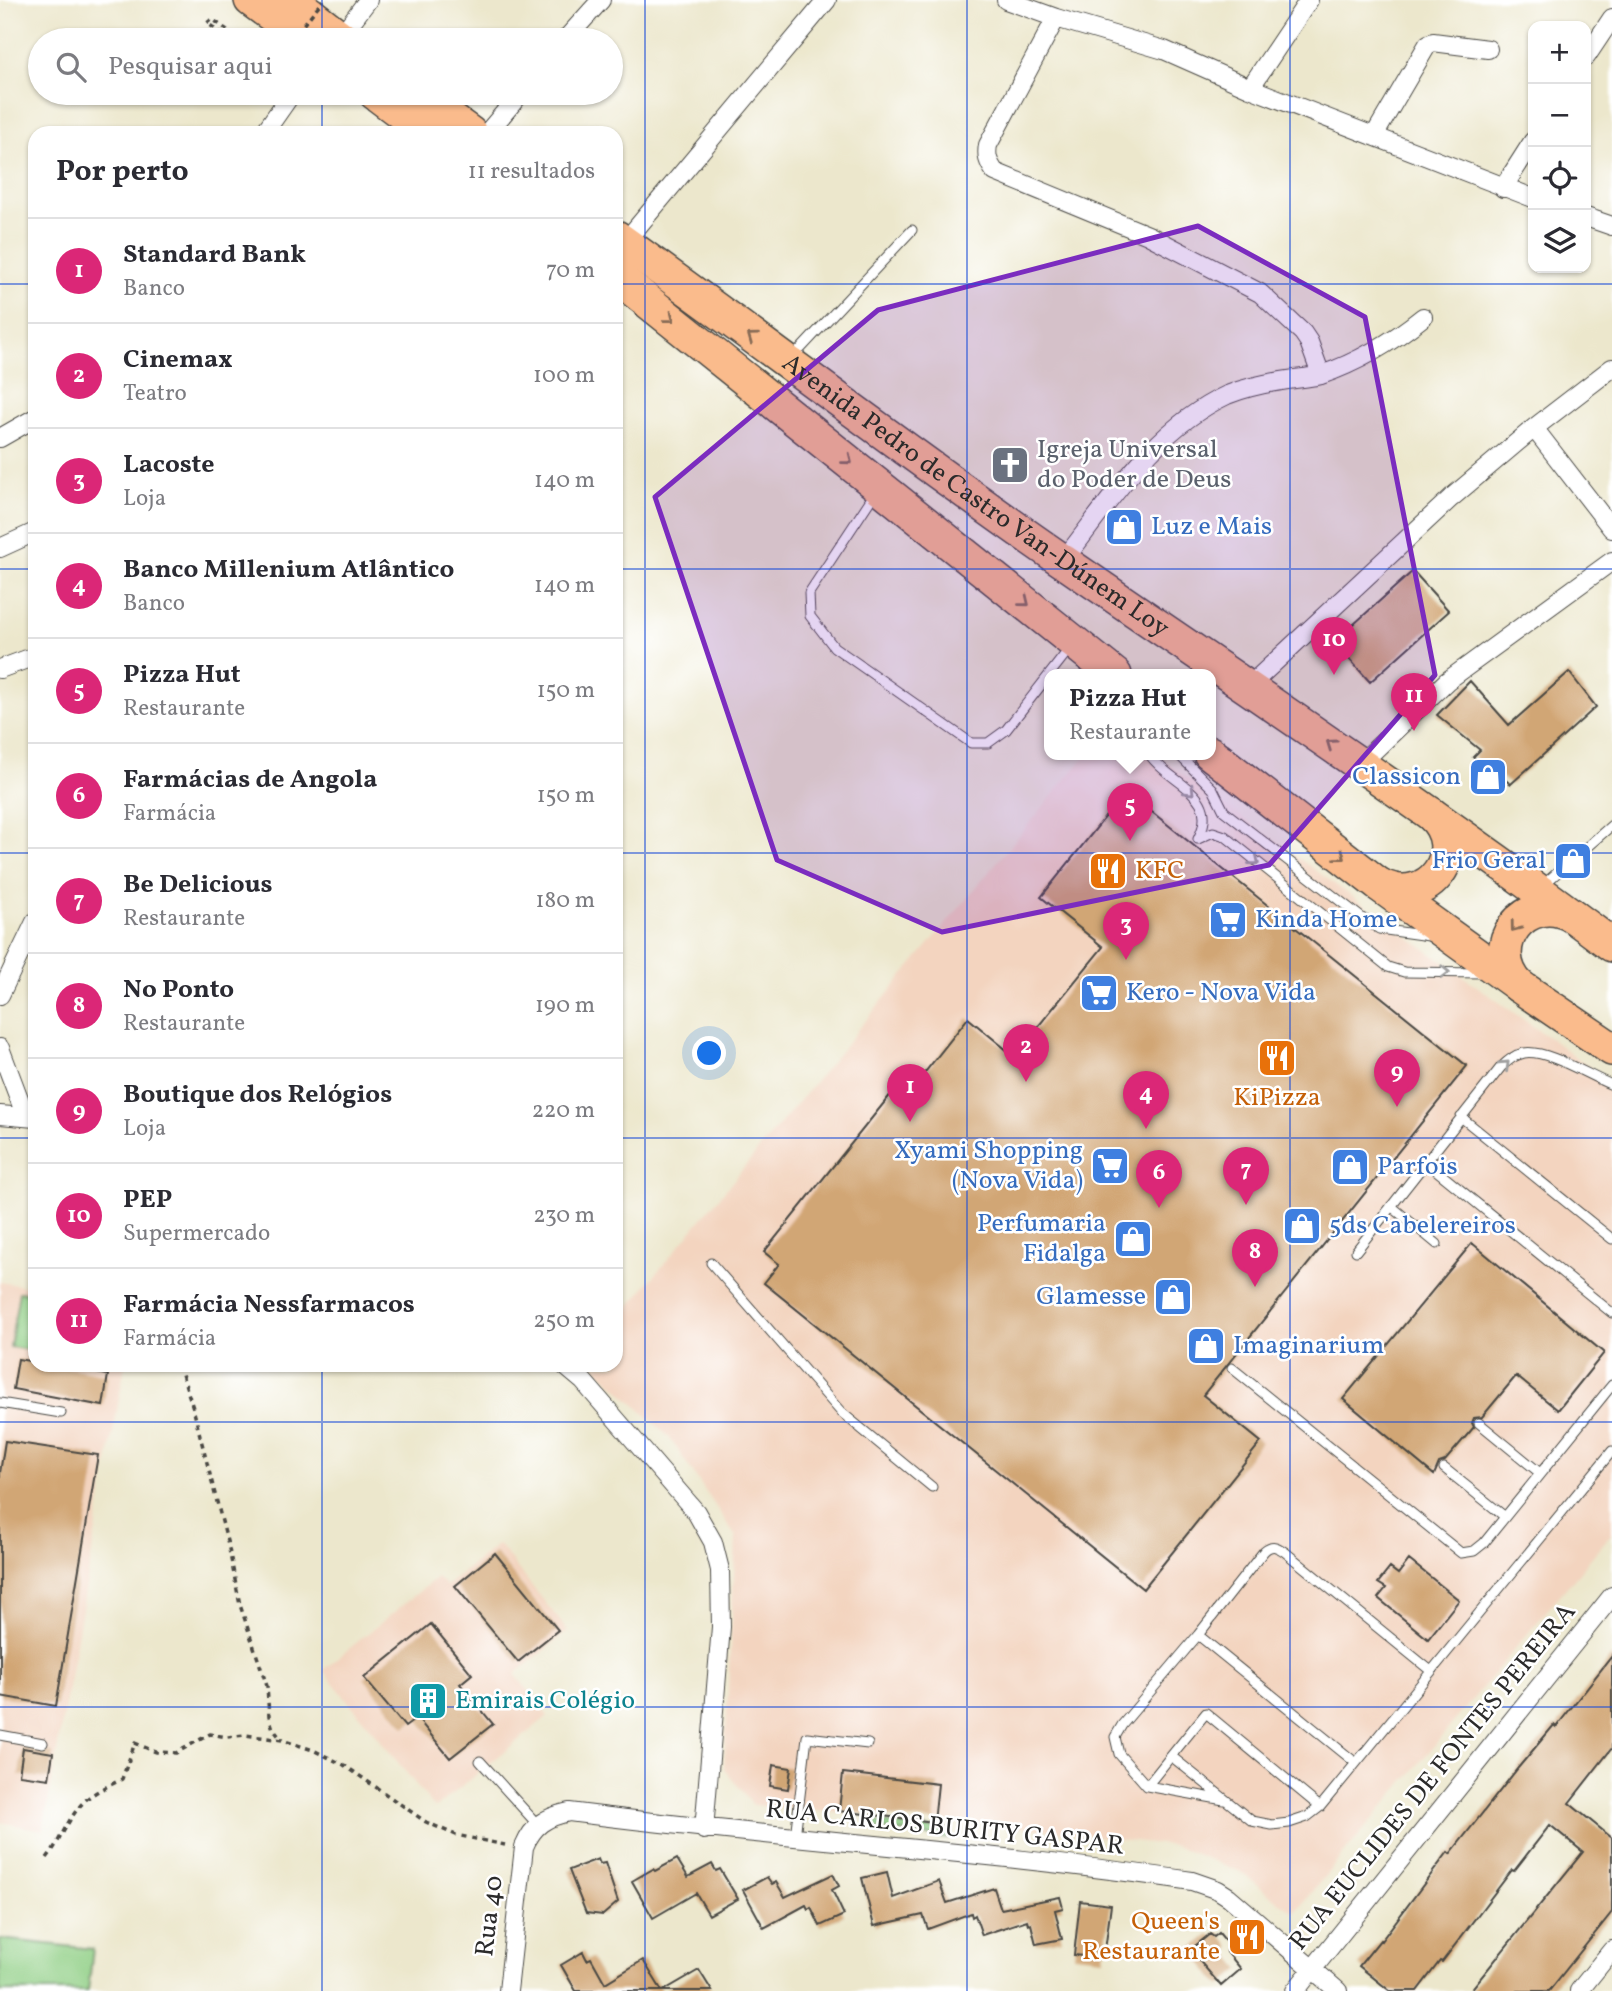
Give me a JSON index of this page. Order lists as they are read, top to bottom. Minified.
{"streets":{"highway":["Avenida Pedro de Castro Van-Dúnem Loy"],"street":["RUA EUCLIDES DE FONTES PEREIRA","RUA CARLOS BURITY GASPAR","Rua 40"]},"crossings":[["RUA EUCLIDES DE FONTES PEREIRA","RUA CARLOS BURITY GASPAR"]],"places":{"church":["Igreja Universal do Poder de Deus"],"shop":["Luz e Mais","Classicon","Frio Geral","Parfois","5ds Cabelereiros","Perfumaria Fidalga","Glamesse","Imaginarium"],"restaurant":["KFC","KiPizza","Queen's Restaurante"],"supermarket":["Kinda Home","Kero - Nova Vida","Xyami Shopping (Nova Vida)"],"building":["Emirais Colégio"]},"page":{"map_buttons":["+","−"],"search":"Pesquisar aqui","heading":["Por perto","11 resultados"],"list":[{"mark":"1","name":"Standard Bank","note":"Banco","value":"70 m"},{"mark":"2","name":"Cinemax","note":"Teatro","value":"100 m"},{"mark":"3","name":"Lacoste","note":"Loja","value":"140 m"},{"mark":"4","name":"Banco Millenium Atlântico","note":"Banco","value":"140 m"},{"mark":"5","name":"Pizza Hut","note":"Restaurante","value":"150 m"},{"mark":"6","name":"Farmácias de Angola","note":"Farmácia","value":"150 m"},{"mark":"7","name":"Be Delicious","note":"Restaurante","value":"180 m"},{"mark":"8","name":"No Ponto","note":"Restaurante","value":"190 m"},{"mark":"9","name":"Boutique dos Relógios","note":"Loja","value":"220 m"},{"mark":"10","name":"PEP","note":"Supermercado","value":"230 m"},{"mark":"11","name":"Farmácia Nessfarmacos","note":"Farmácia","value":"250 m"}],"pins":["10","11","5","3","2","9","1","4","7","6","8"],"popup":["Pizza Hut","Restaurante"]}}
